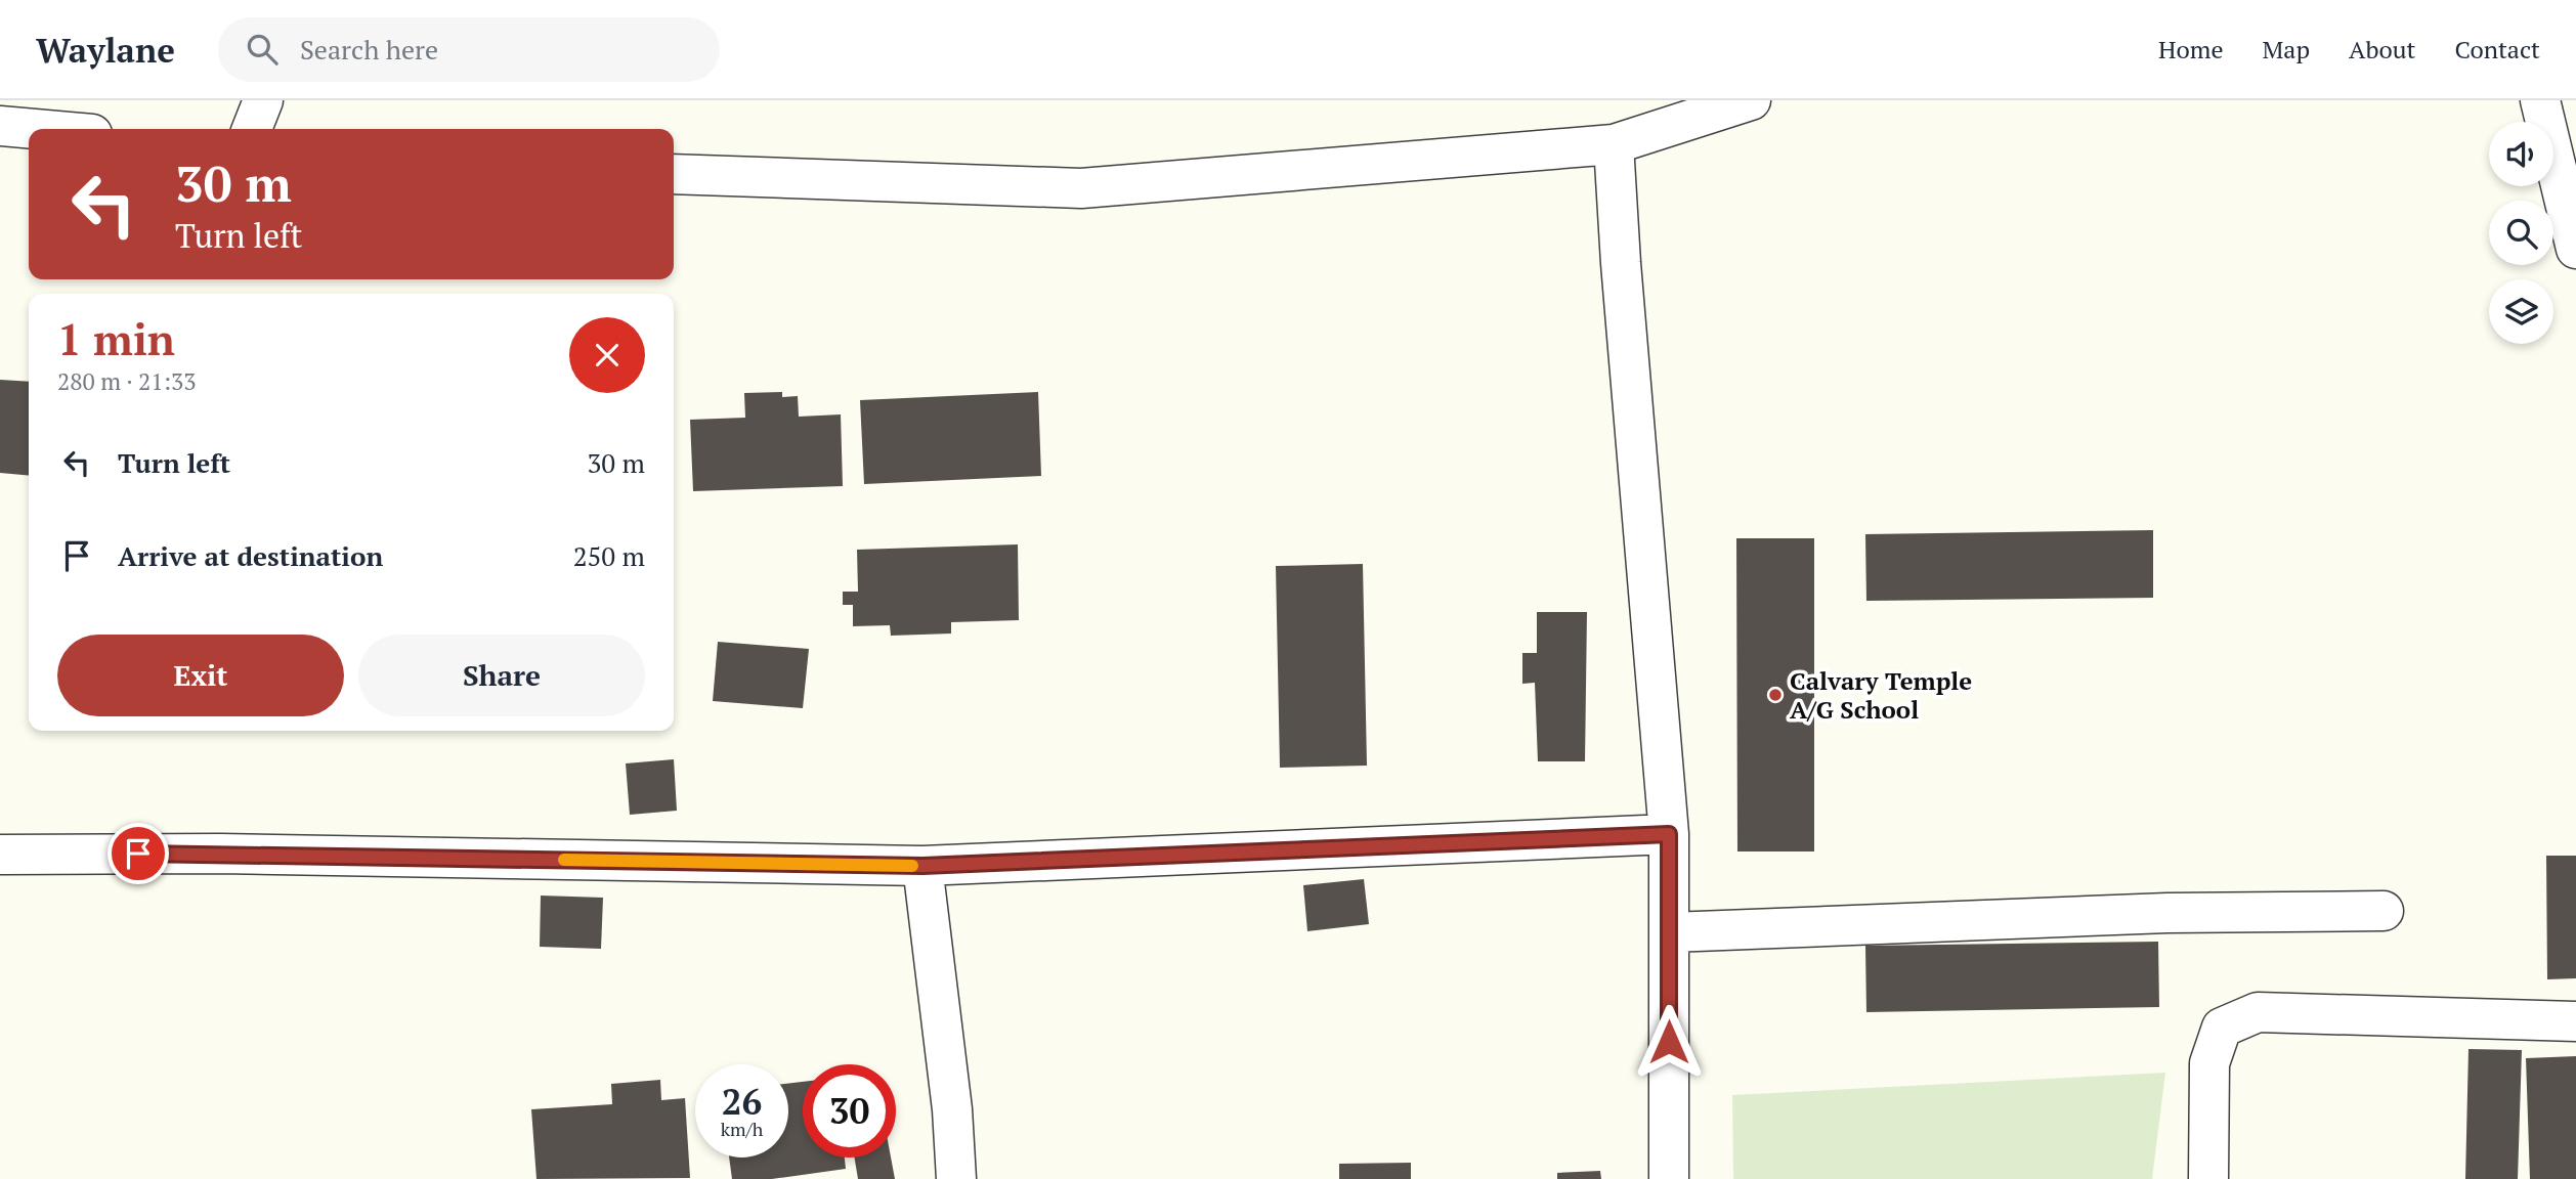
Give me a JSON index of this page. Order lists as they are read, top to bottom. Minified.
{"places":["Calvary Temple A/G School"],"page":{"header":"Waylane","search":"Search here","nav":["Home","Map","About","Contact"],"turn":["30 m","Turn left"],"heading":["1 min","280 m · 21:33"],"list":[{"name":"Turn left","value":"30 m"},{"name":"Arrive at destination","value":"250 m"}],"buttons":["Exit","Share"],"speed":"26 km/h","limit":"30"}}
